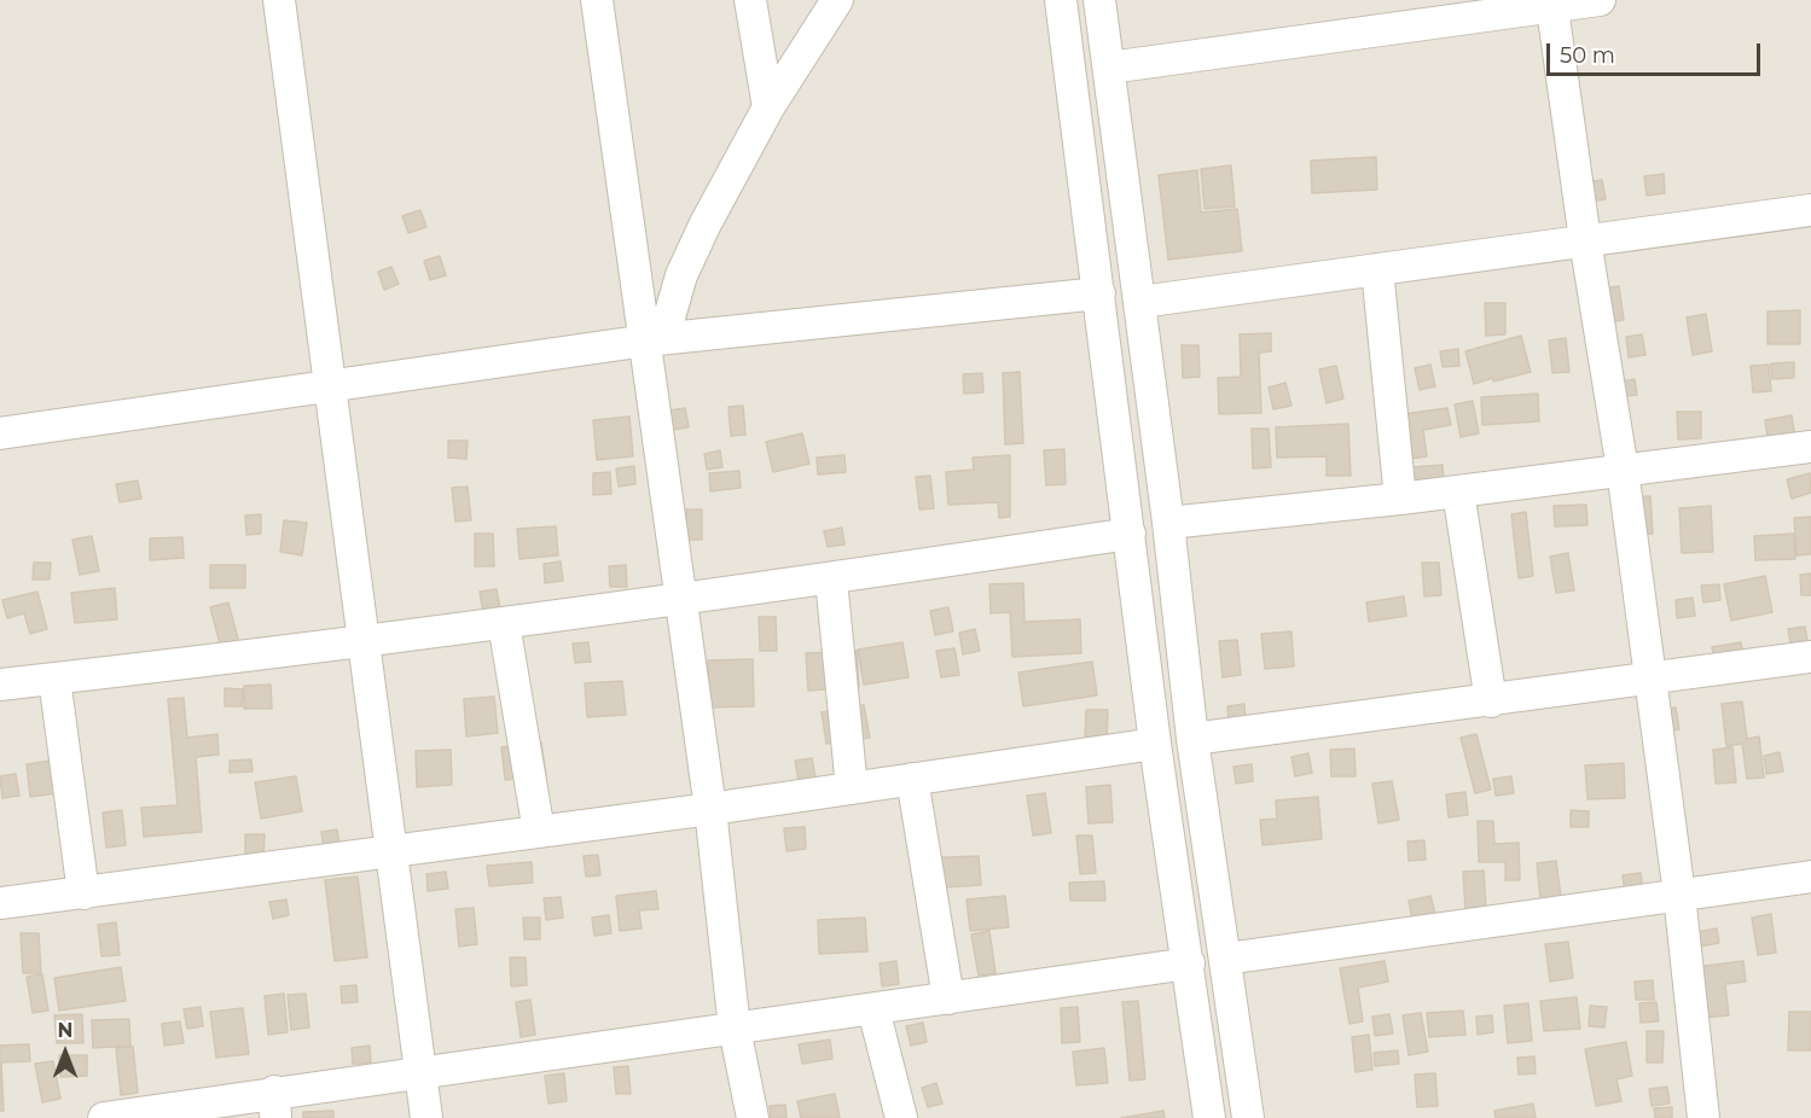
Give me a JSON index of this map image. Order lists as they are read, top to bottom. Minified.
{"scale_bar":"50 m","north":"top"}
